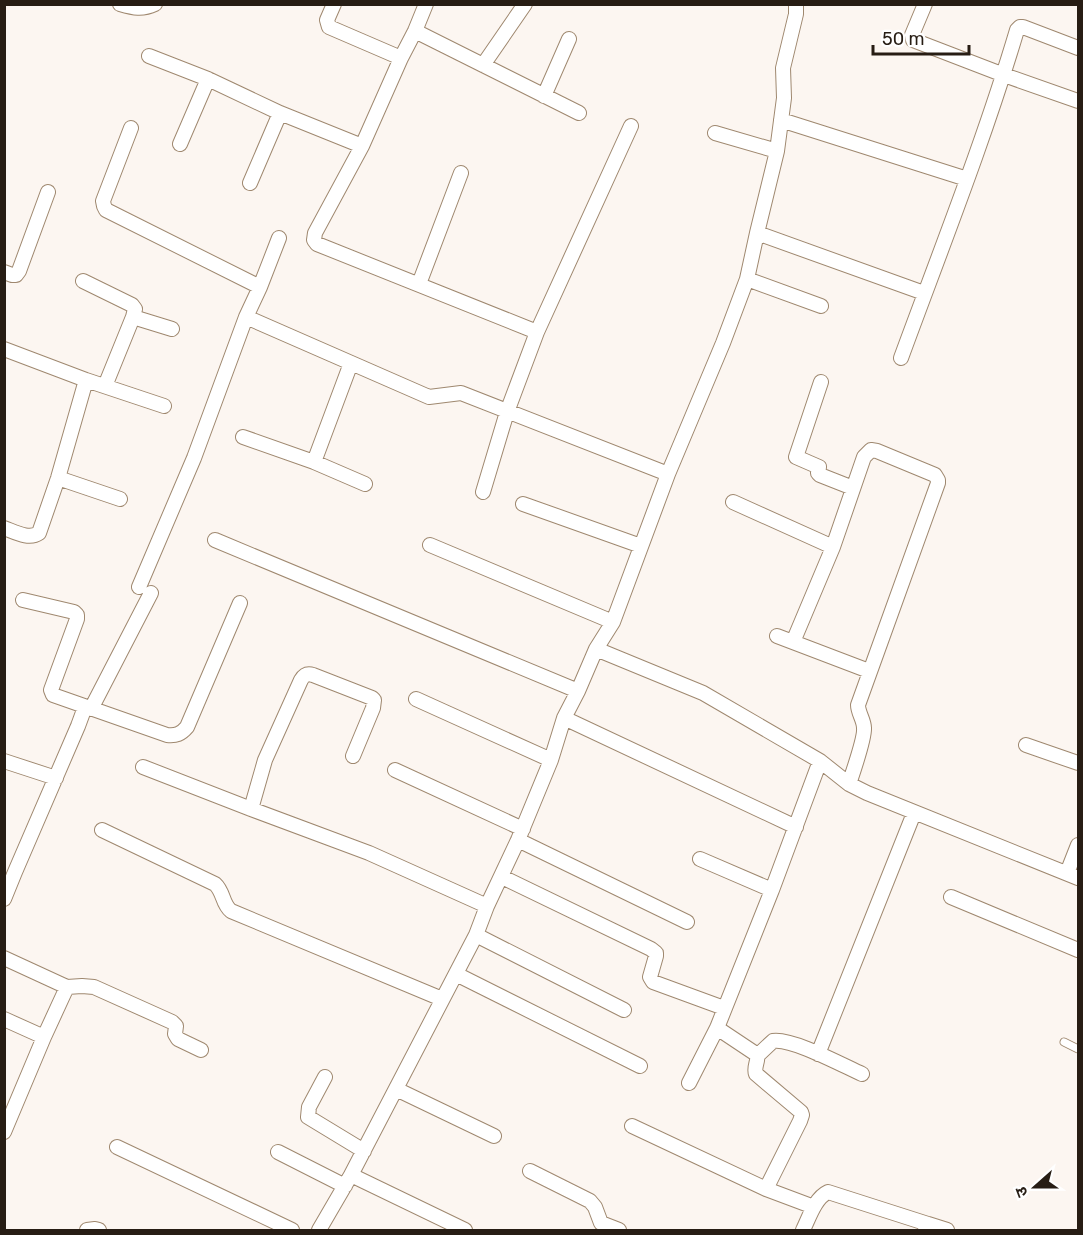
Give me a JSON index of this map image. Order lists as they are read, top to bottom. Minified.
{"scale_bar":"50 m","north":"left"}
